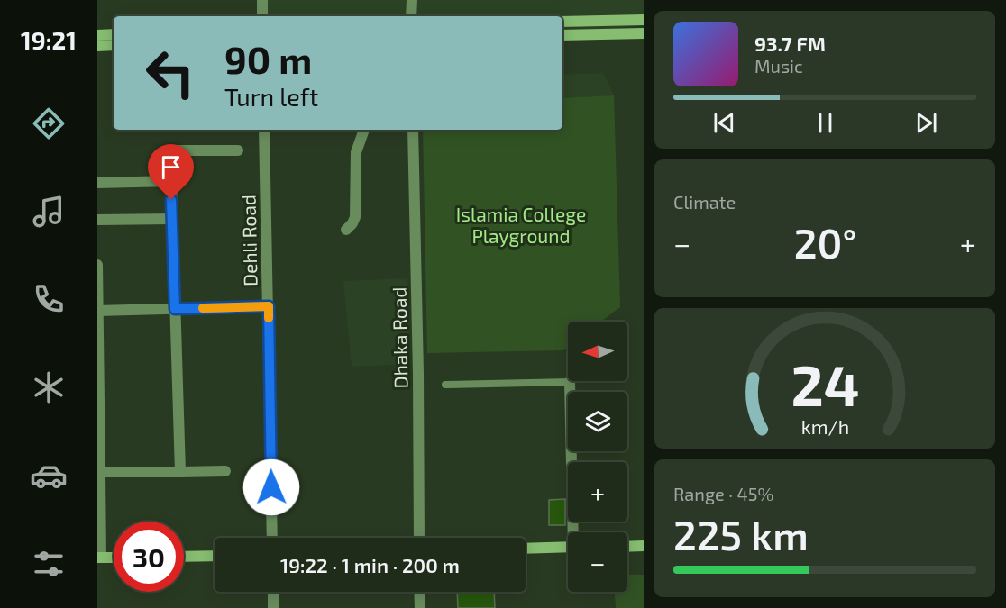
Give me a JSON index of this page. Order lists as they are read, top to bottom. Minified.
{"streets":{"street":["Dehli Road","Dhaka Road"]},"parks":["Islamia College Playground"],"north":"left","page":{"tabs":"19:21","turn":["90 m","Turn left"],"song":["93.7 FM","Music"],"tile":["Climate",["Range · 45%","225 km"]],"heat":["−","20°","+"],"map_buttons":["+","−"],"limit":"30","trip":"19:22 · 1 min · 200 m","gauge":["24","km/h"]}}
